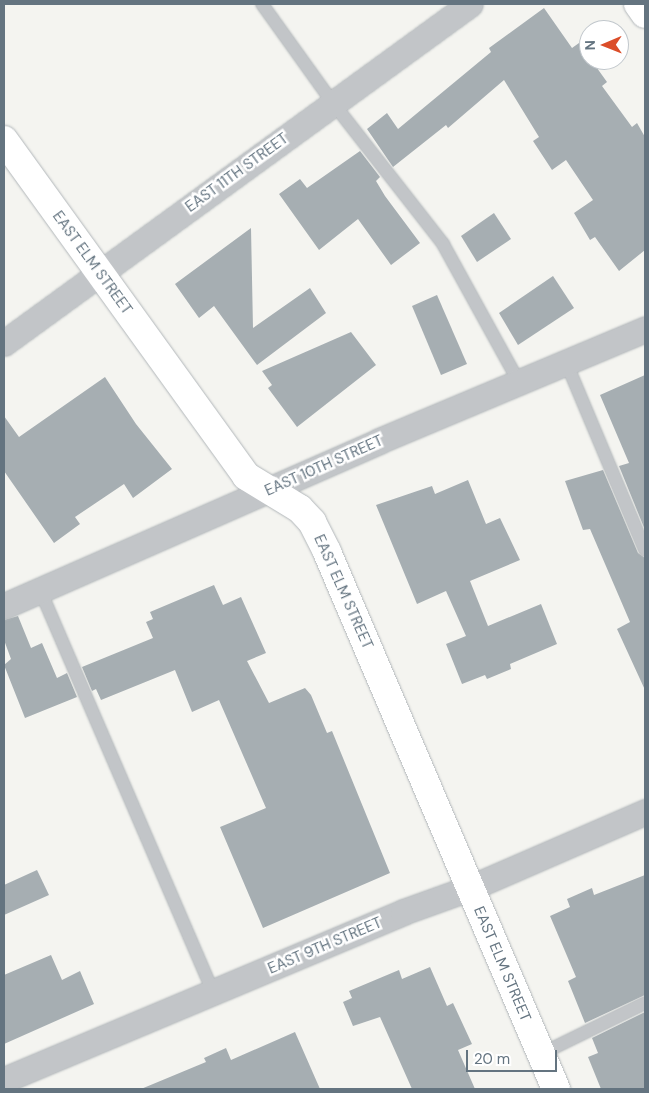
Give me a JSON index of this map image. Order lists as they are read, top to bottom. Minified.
{"streets":{"main road":["EAST ELM STREET"],"street":["EAST 11TH STREET","EAST 10TH STREET","EAST 9TH STREET"]},"crossings":[["EAST 11TH STREET","EAST ELM STREET"],["EAST ELM STREET","EAST 10TH STREET"],["EAST ELM STREET","EAST 9TH STREET"]],"scale_bar":"20 m","north":"left"}
